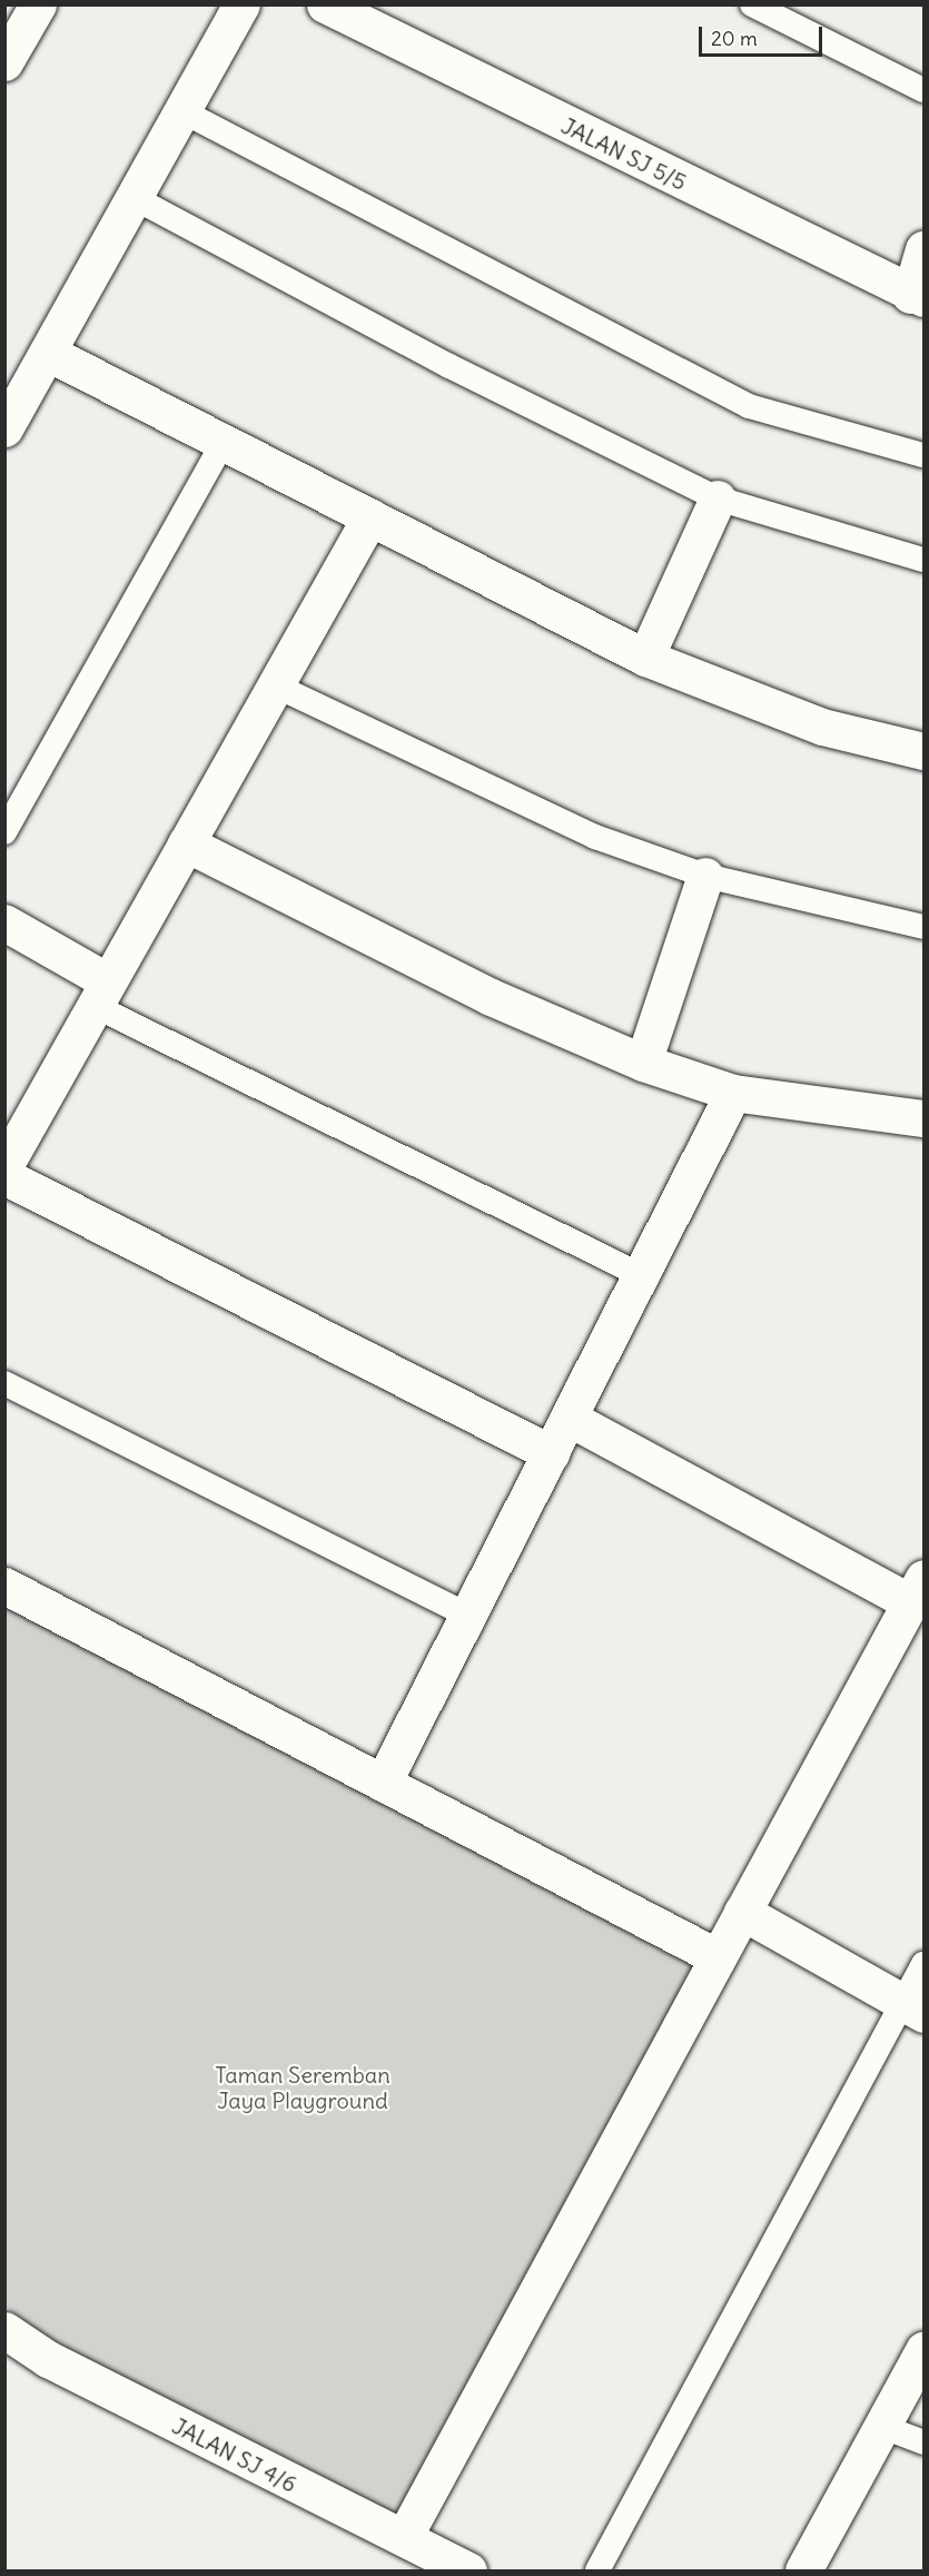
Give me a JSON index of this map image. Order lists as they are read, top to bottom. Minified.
{"streets":{"street":["JALAN SJ 5/5","JALAN SJ 4/6"]},"parks":["Taman Seremban Jaya Playground"],"scale_bar":"20 m"}
